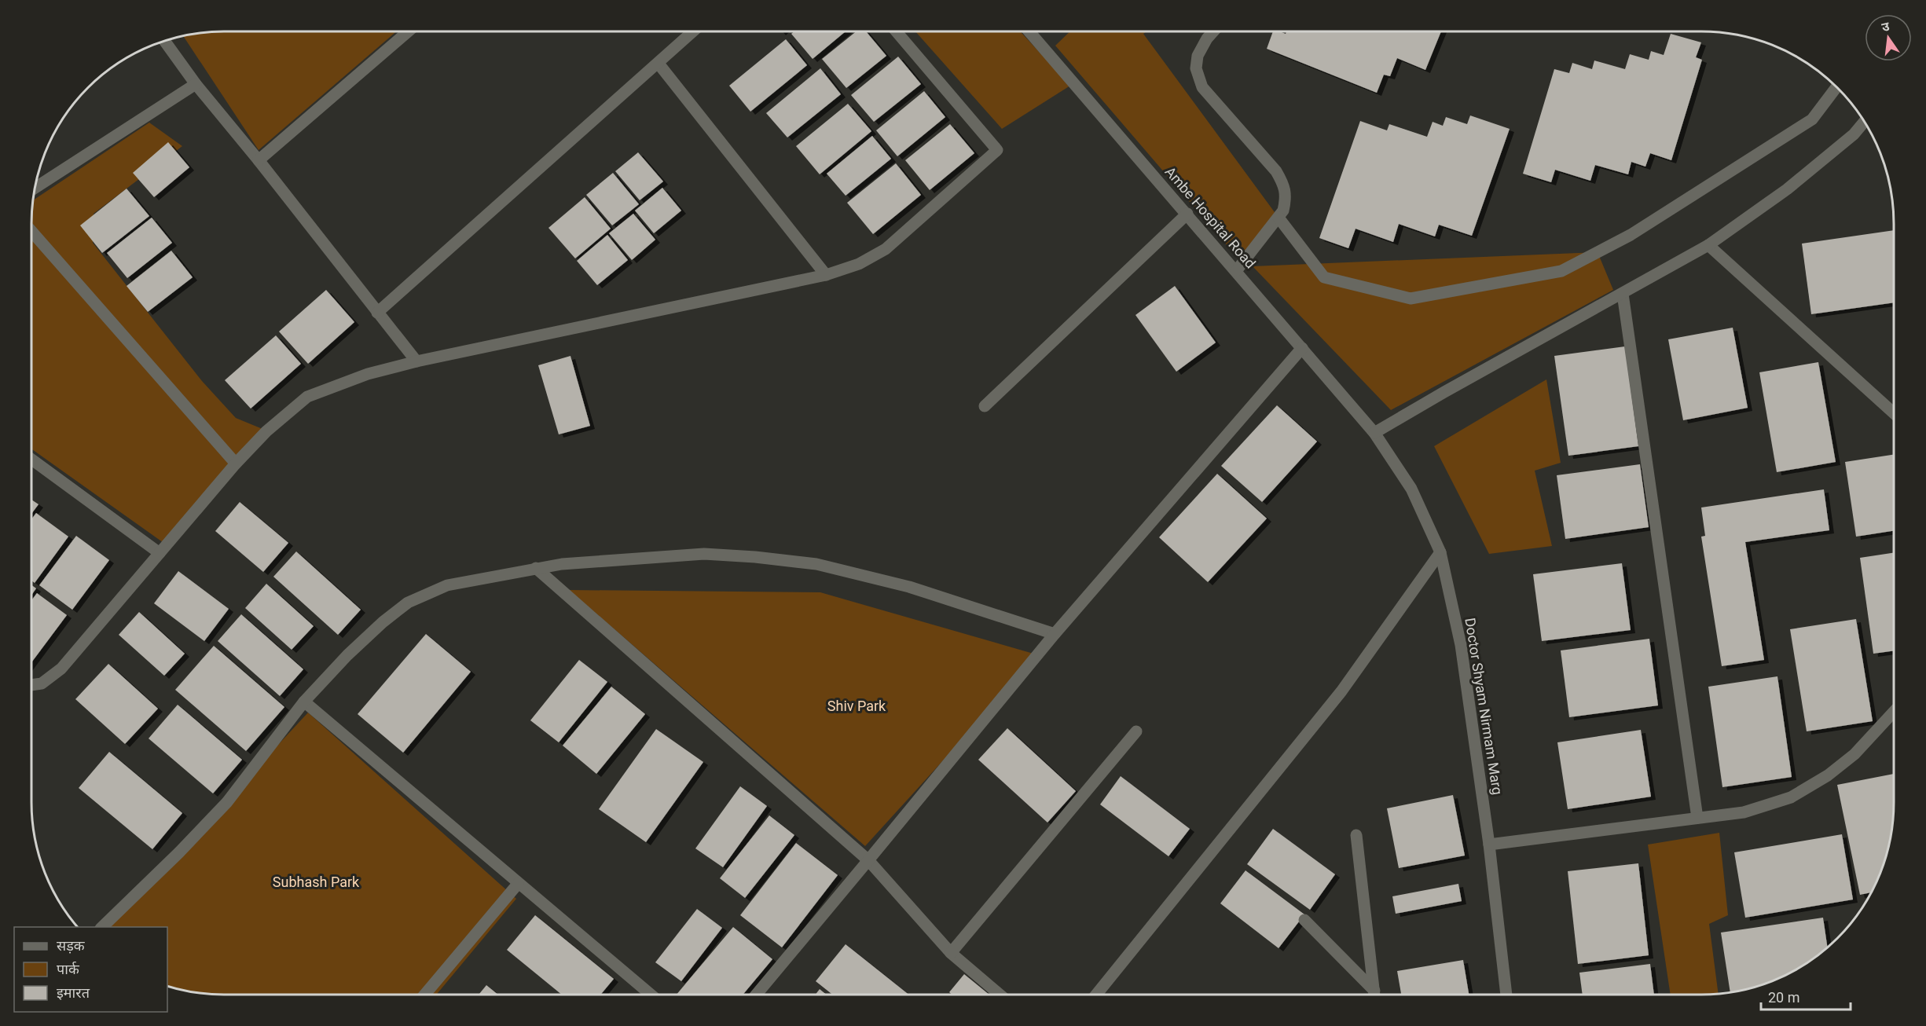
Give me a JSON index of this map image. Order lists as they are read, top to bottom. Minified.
{"streets":{"street":["Ambe Hospital Road","Doctor Shyam Nirmam Marg"]},"crossings":[["Ambe Hospital Road","Doctor Shyam Nirmam Marg"]],"parks":["Shiv Park","Subhash Park"],"legend":["सड़क","पार्क","इमारत"],"scale_bar":"20 m","north":"top"}
